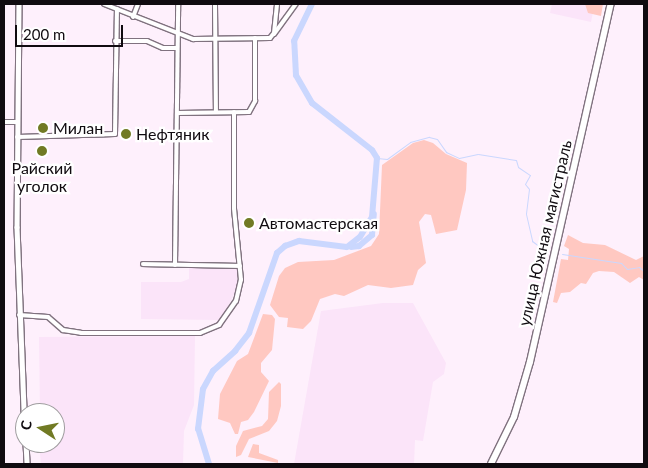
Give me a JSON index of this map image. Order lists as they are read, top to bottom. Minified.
{"streets":{"highway":["улица Южная магистраль"]},"places":["Милан","Нефтяник","Райский уголок","Автомастерская"],"scale_bar":"200 m","north":"left"}
